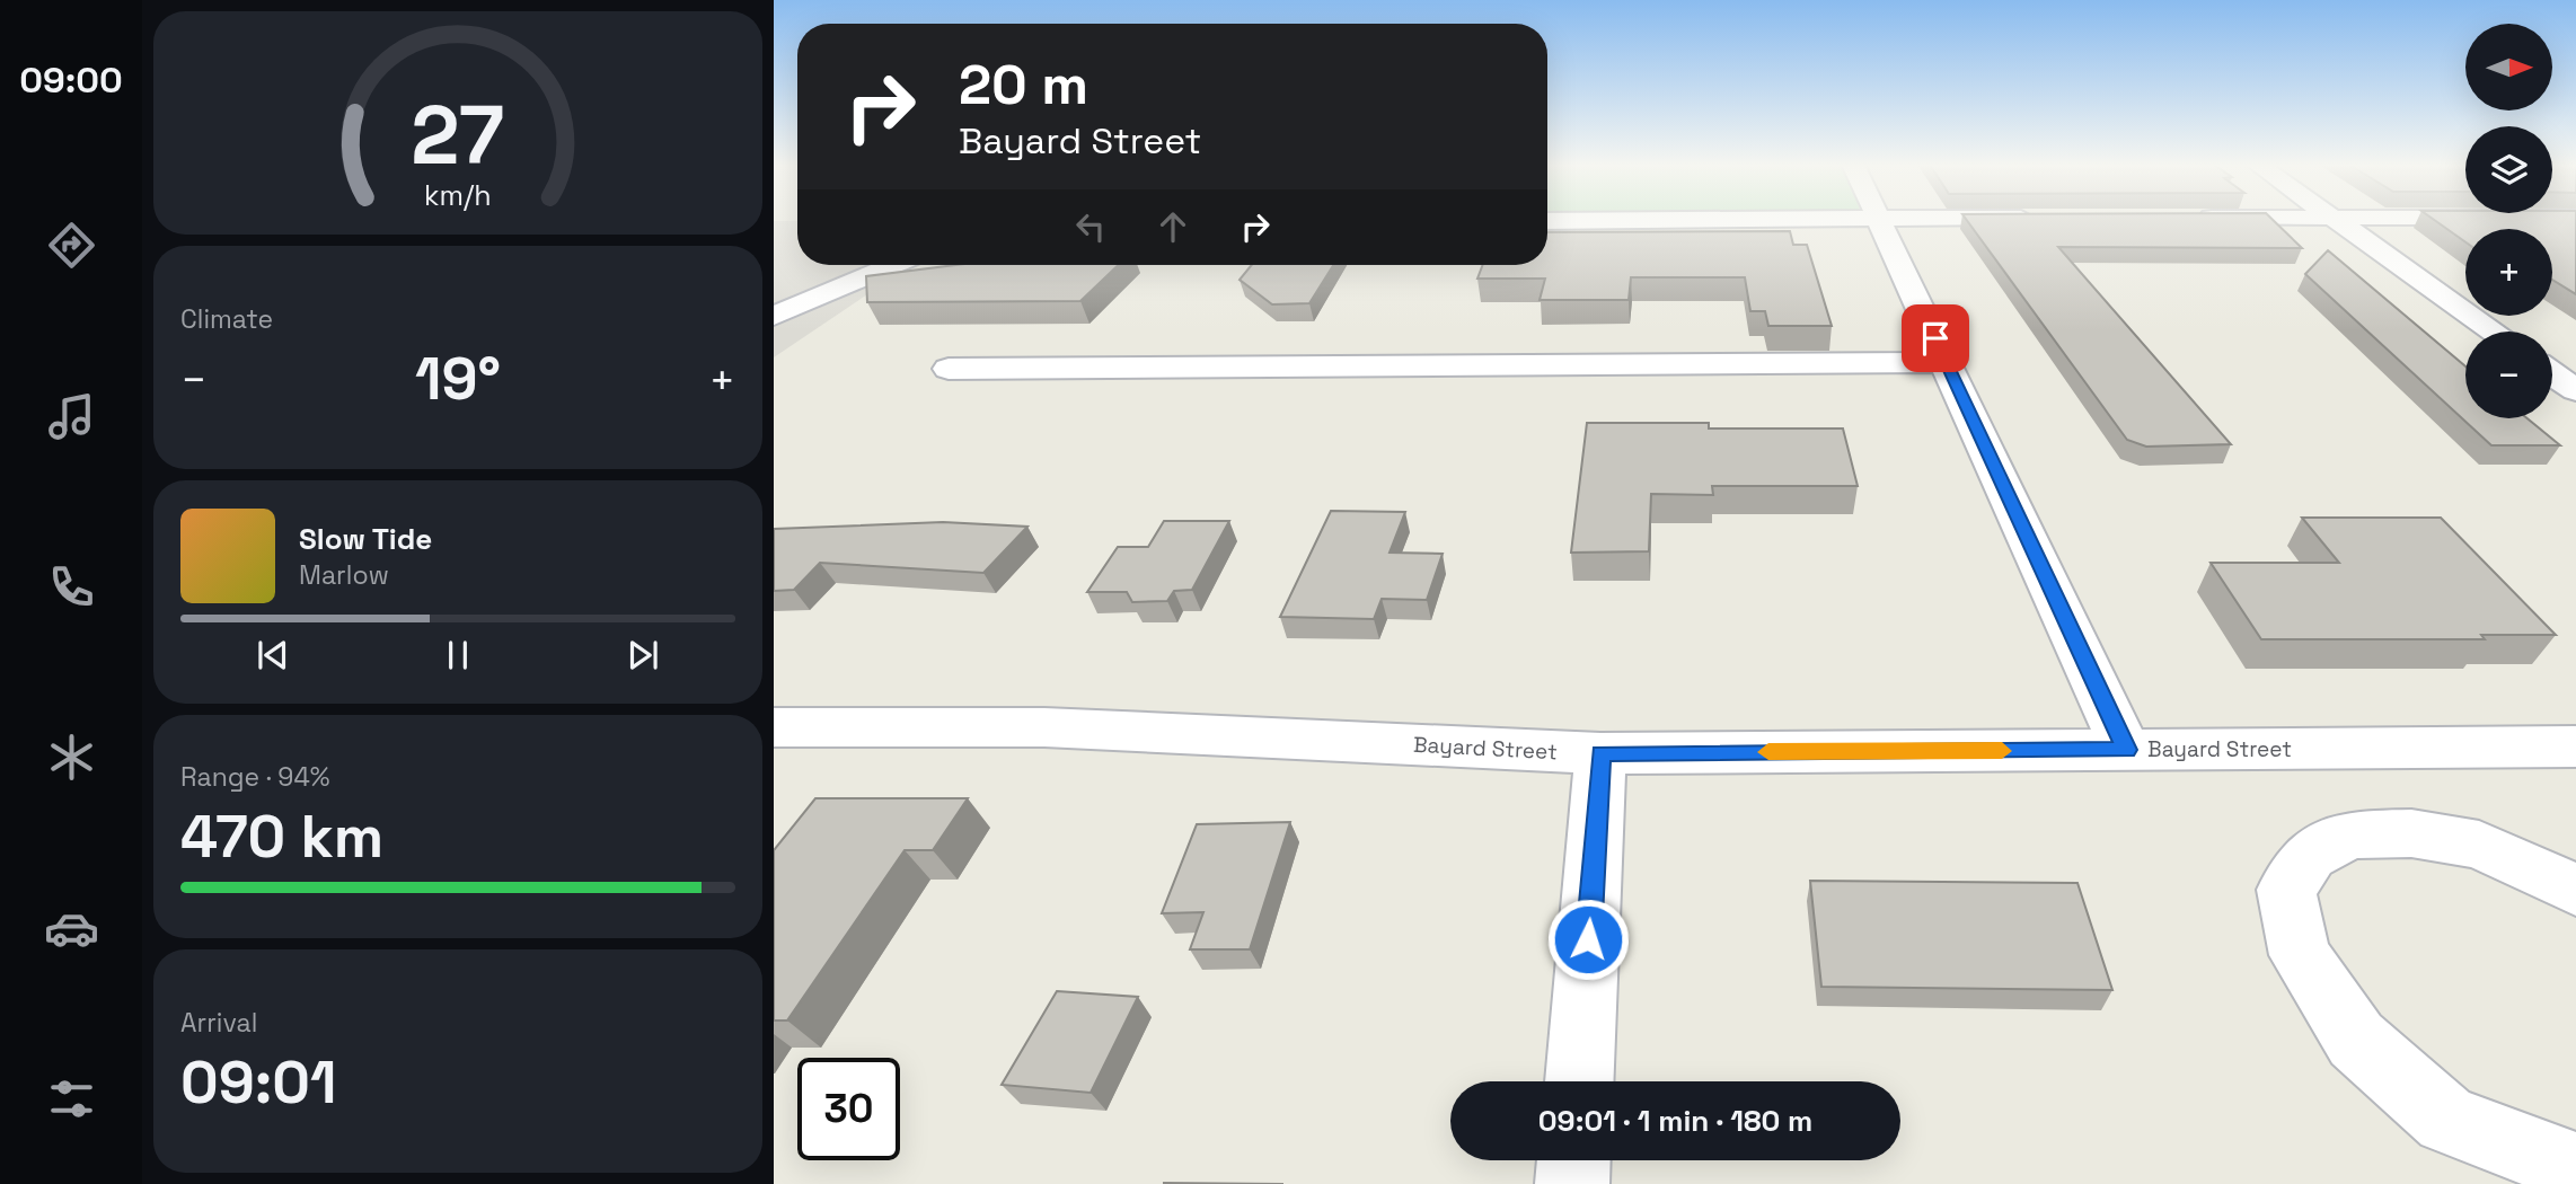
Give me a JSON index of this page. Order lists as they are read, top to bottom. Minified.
{"streets":{"street":["Bayard Street"]},"north":"right","page":{"tabs":"09:00","map_buttons":["+","−"],"turn":["20 m","Bayard Street"],"tile":["Climate",["Range · 94%","470 km"],["Arrival","09:01"]],"heat":["−","19°","+"],"song":["Slow Tide","Marlow"],"limit":"30","trip":"09:01 · 1 min · 180 m","gauge":["27","km/h"]}}
